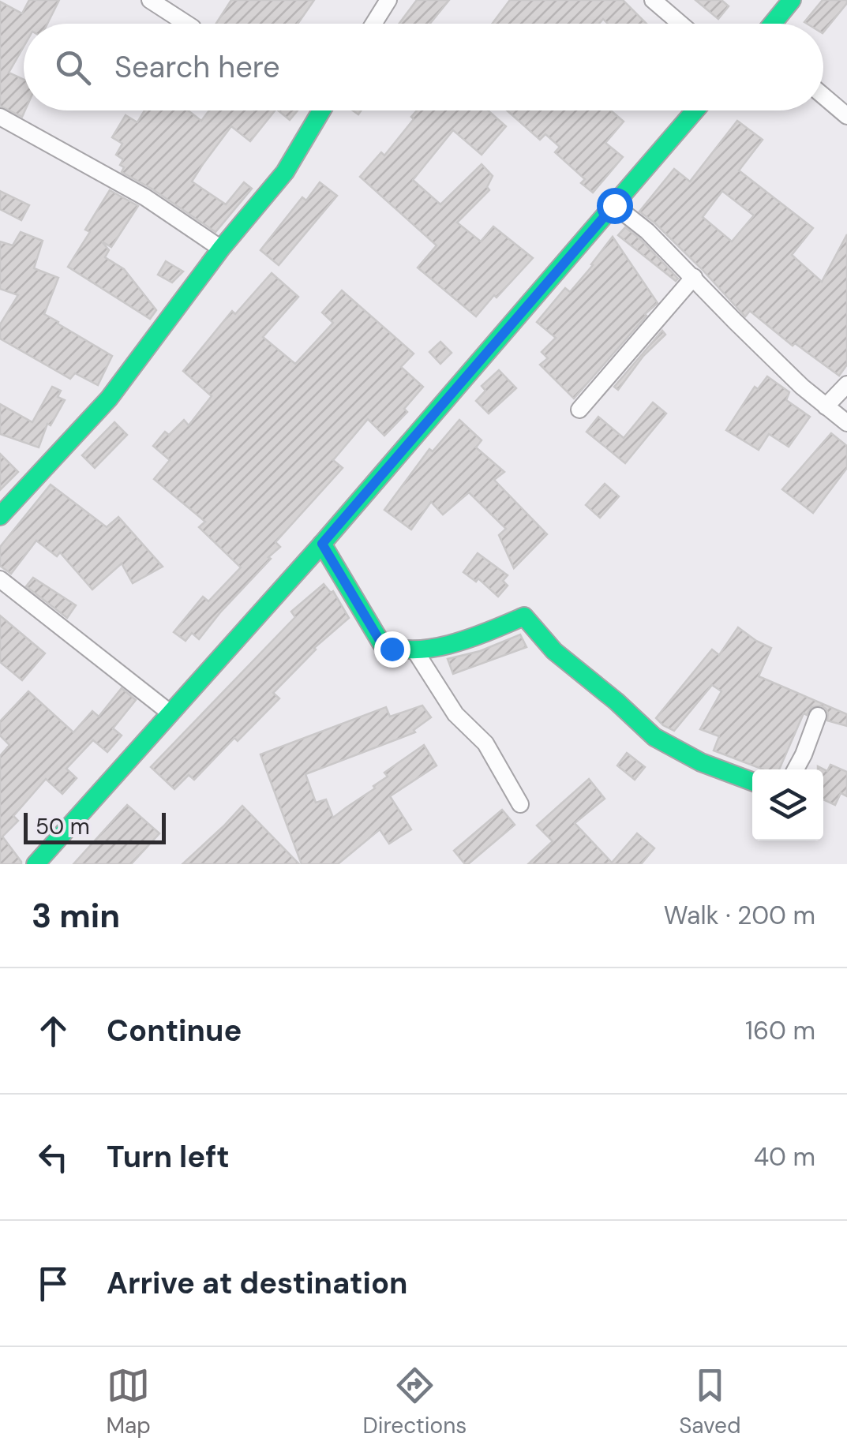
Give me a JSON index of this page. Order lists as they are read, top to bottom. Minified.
{"scale_bar":"50 m","page":{"search":"Search here","scale":"50 m","heading":["3 min","Walk · 200 m"],"list":[["Continue","160 m"],["Turn left","40 m"],"Arrive at destination"],"nav":["Map","Directions","Saved"]}}
